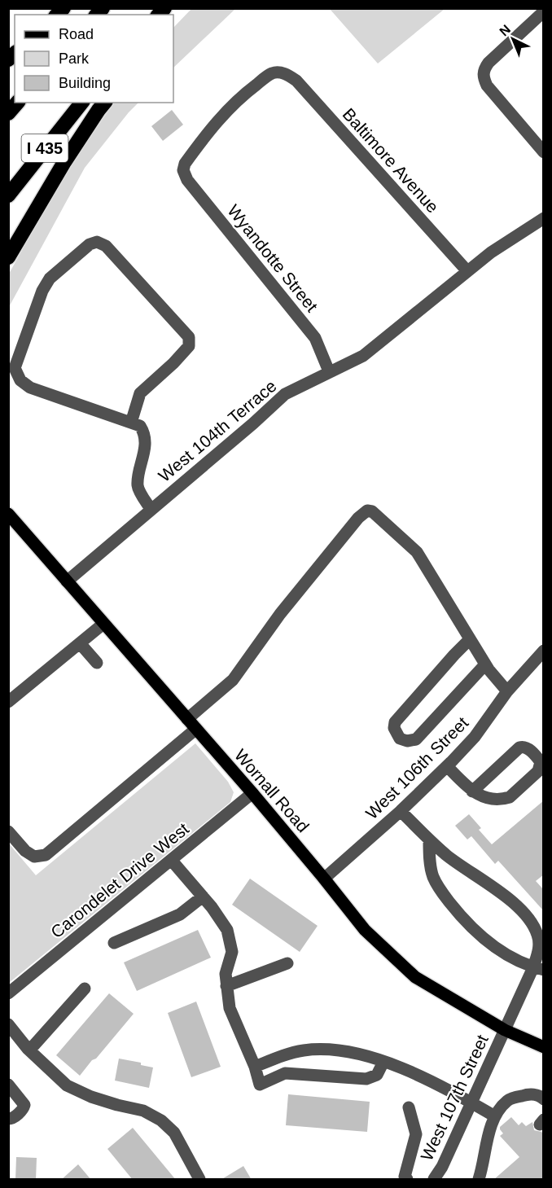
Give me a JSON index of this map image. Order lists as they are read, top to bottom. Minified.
{"streets":{"highway":["I 435"],"main road":["Wornall Road"],"street":["Baltimore Avenue","Wyandotte Street","West 104th Terrace","West 106th Street","Carondelet Drive West","West 107th Street"]},"crossings":[["Baltimore Avenue","Wyandotte Street"],["Baltimore Avenue","West 104th Terrace"],["Wyandotte Street","West 104th Terrace"],["West 104th Terrace","Wornall Road"],["West 106th Street","Wornall Road"],["West 106th Street","West 107th Street"],["Wornall Road","Carondelet Drive West"],["Wornall Road","West 107th Street"]],"legend":["Road","Park","Building"],"north":"top left"}
